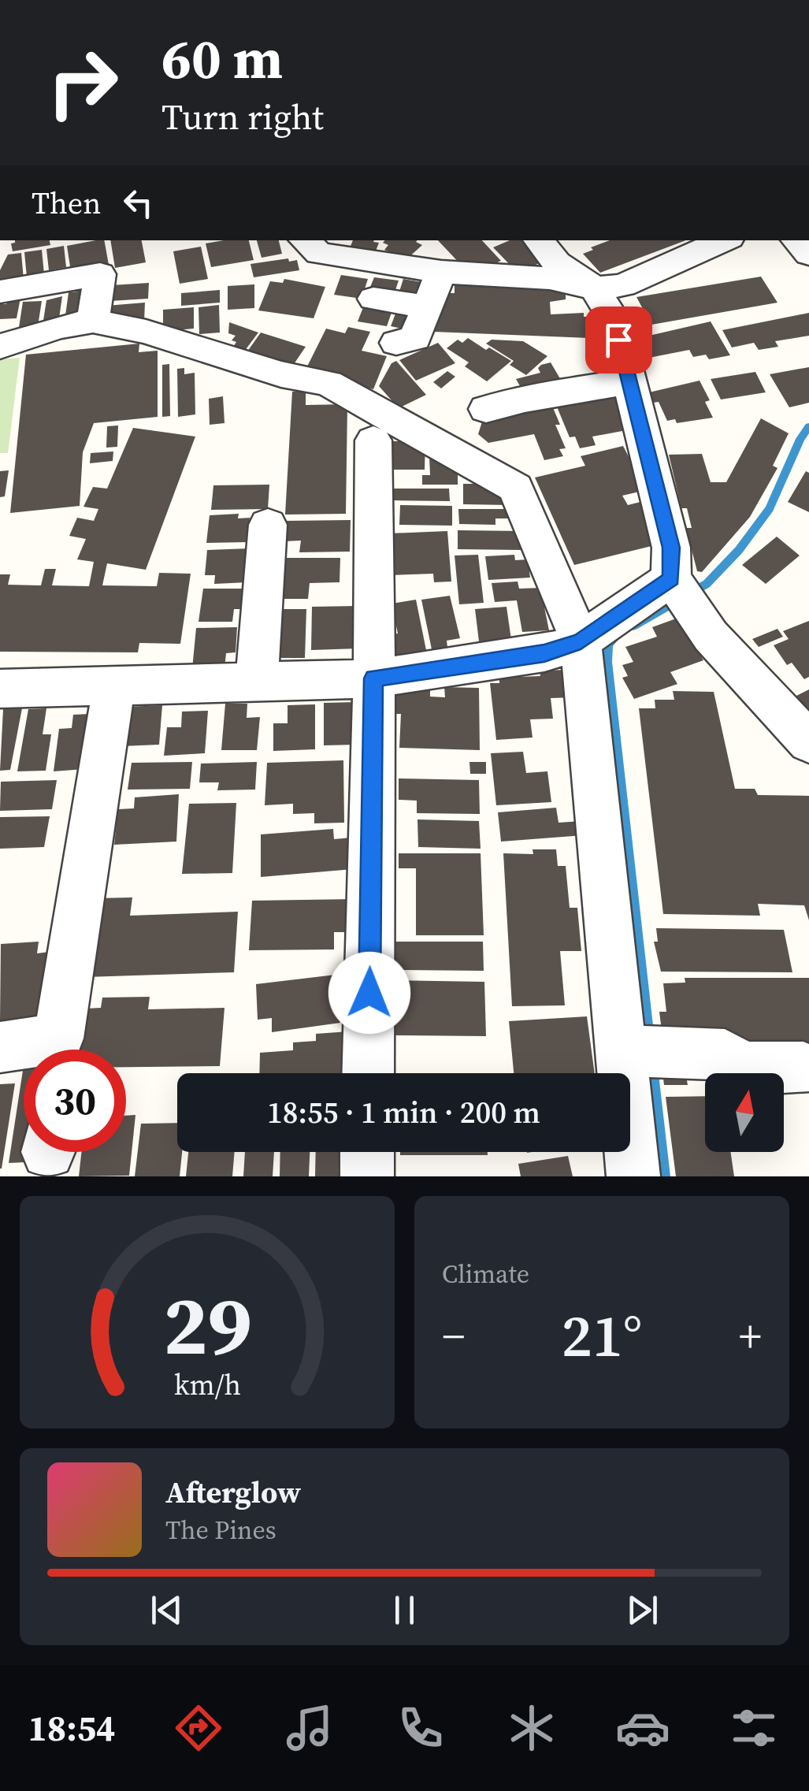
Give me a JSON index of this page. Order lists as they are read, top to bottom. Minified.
{"north":"top","page":{"turn":["60 m","Turn right"],"then":"Then","limit":"30","trip":"18:55 · 1 min · 200 m","tile":"Climate","heat":["−","21°","+"],"song":["Afterglow","The Pines"],"tabs":"18:54","gauge":["29","km/h"]}}
